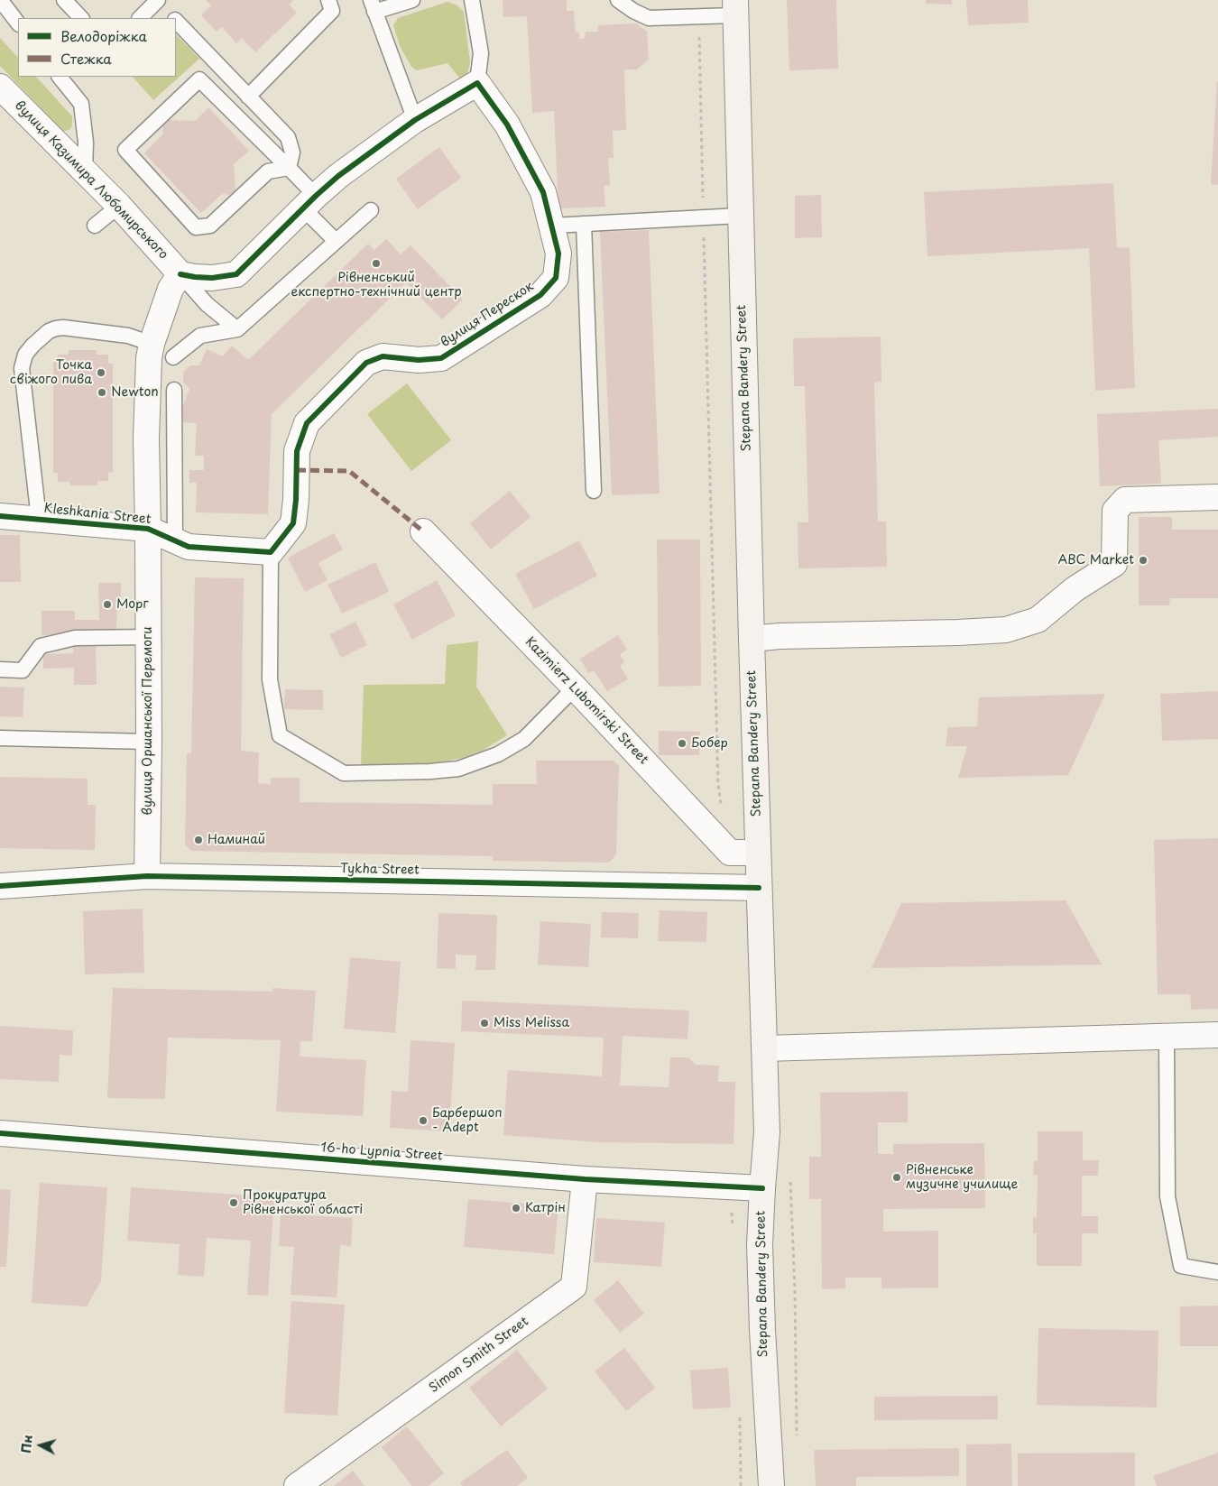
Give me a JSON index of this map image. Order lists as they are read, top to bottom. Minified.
{"streets":{"main road":["Stepana Bandery Street"],"street":["вулиця Казимира Любомирського","вулиця Перескок","Kleshkania Street","Kazimierz Lubomirski Street","вулиця Оршанської Перемоги","Tykha Street","16-ho Lypnia Street","Simon Smith Street"]},"crossings":[["вулиця Казимира Любомирського","вулиця Оршанської Перемоги"],["вулиця Перескок","Kleshkania Street"],["Stepana Bandery Street","Kazimierz Lubomirski Street"],["Stepana Bandery Street","Tykha Street"],["Stepana Bandery Street","16-ho Lypnia Street"],["Kleshkania Street","вулиця Оршанської Перемоги"],["вулиця Оршанської Перемоги","Tykha Street"],["16-ho Lypnia Street","Simon Smith Street"]],"places":["Рівненський експертно-технічний центр","Точка свіжого пива","Newton","АВС Market","Морг","Бобер","Наминай","Miss Melissa","Барбершоп - Adept","Рівненське музичне училище","Прокуратура Рівненської області","Катрін"],"legend":["Велодоріжка","Стежка"],"north":"left"}
